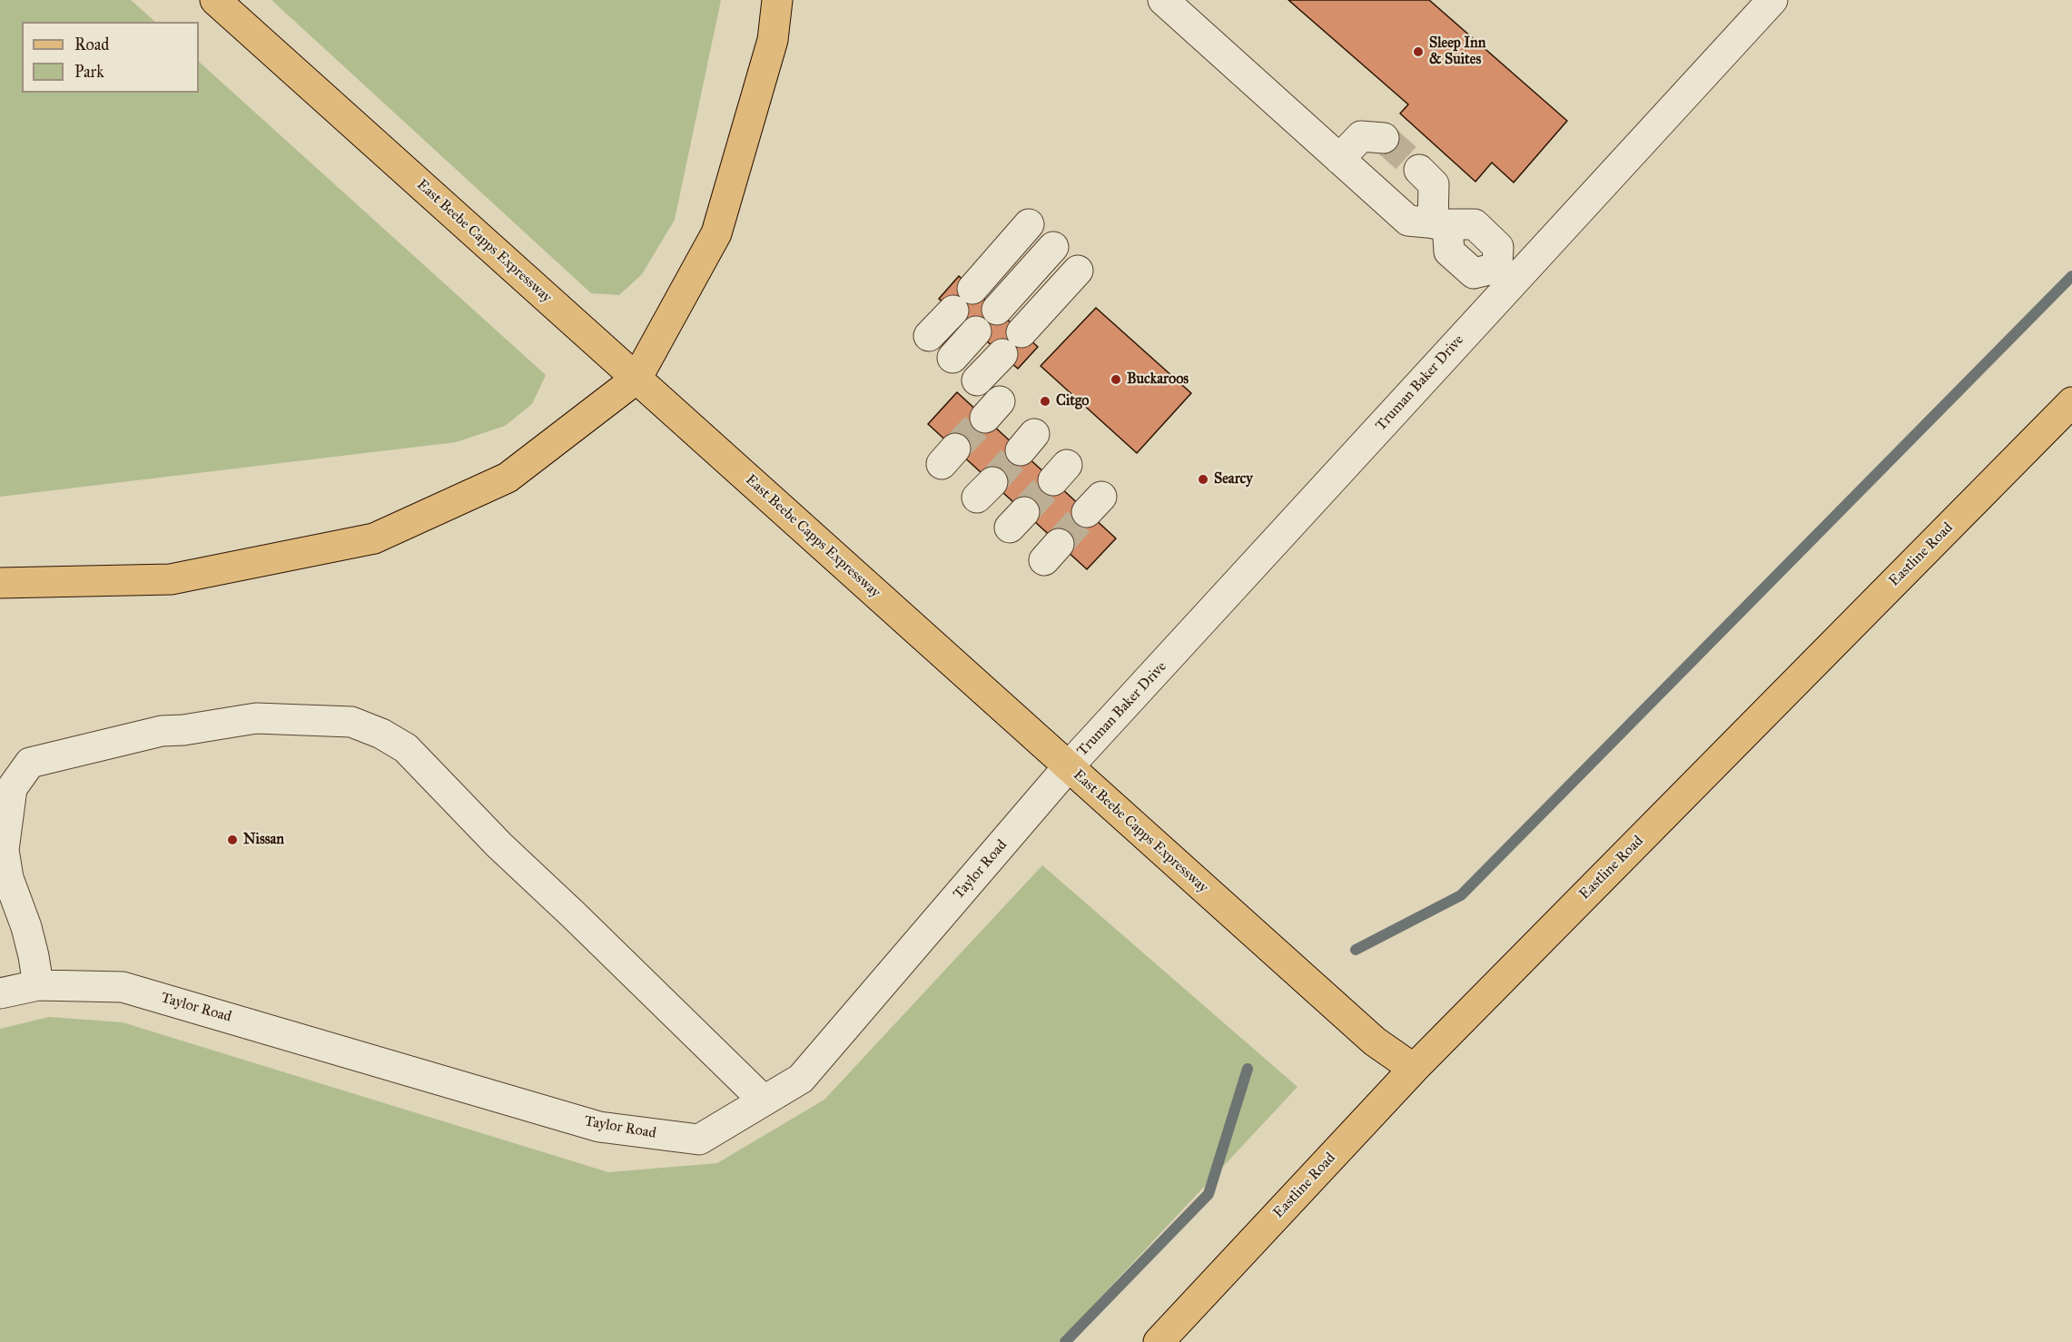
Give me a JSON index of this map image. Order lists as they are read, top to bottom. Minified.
{"streets":{"main road":["East Beebe Capps Expressway","Eastline Road"],"street":["Truman Baker Drive","Taylor Road"]},"crossings":[["East Beebe Capps Expressway","Truman Baker Drive"],["East Beebe Capps Expressway","Eastline Road"],["East Beebe Capps Expressway","Taylor Road"],["Truman Baker Drive","Taylor Road"]],"places":["Sleep Inn & Suites","Buckaroos","Citgo","Searcy","Nissan"],"legend":["Road","Park"]}
